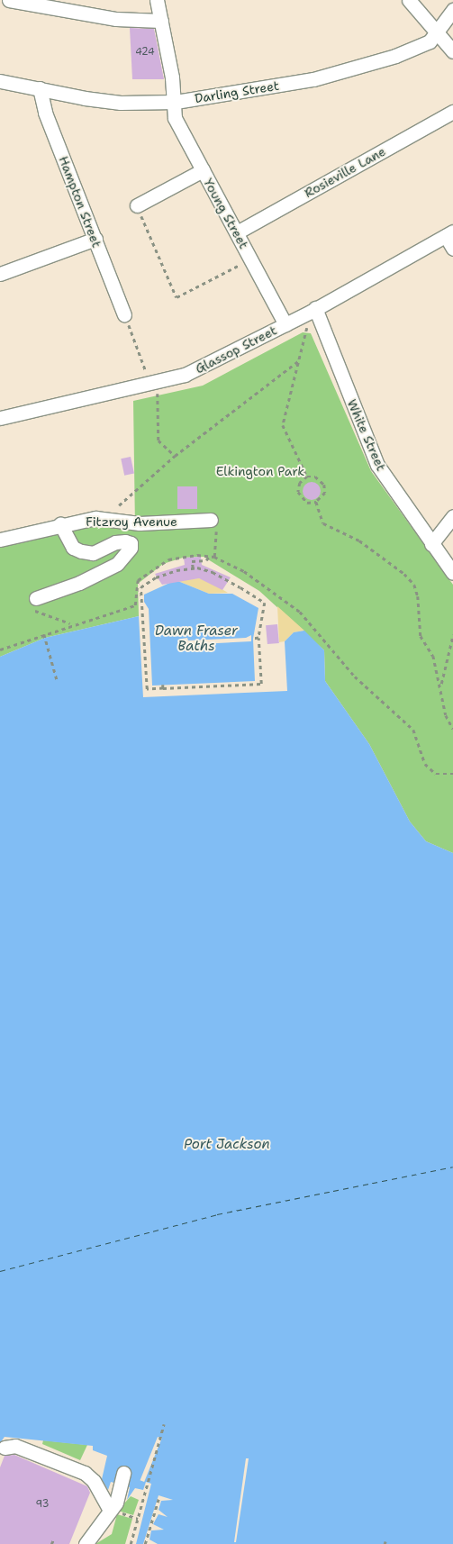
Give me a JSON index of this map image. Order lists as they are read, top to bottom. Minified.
{"streets":{"street":["Darling Street","Rosieville Lane","Hampton Street","Young Street","Glassop Street","White Street","Fitzroy Avenue"]},"crossings":[["Darling Street","Hampton Street"],["Darling Street","Young Street"],["Rosieville Lane","Young Street"],["Young Street","Glassop Street"],["Glassop Street","White Street"]],"water":["Dawn Fraser Baths","Port Jackson"],"parks":["Elkington Park"],"house_numbers":["424","93"]}
